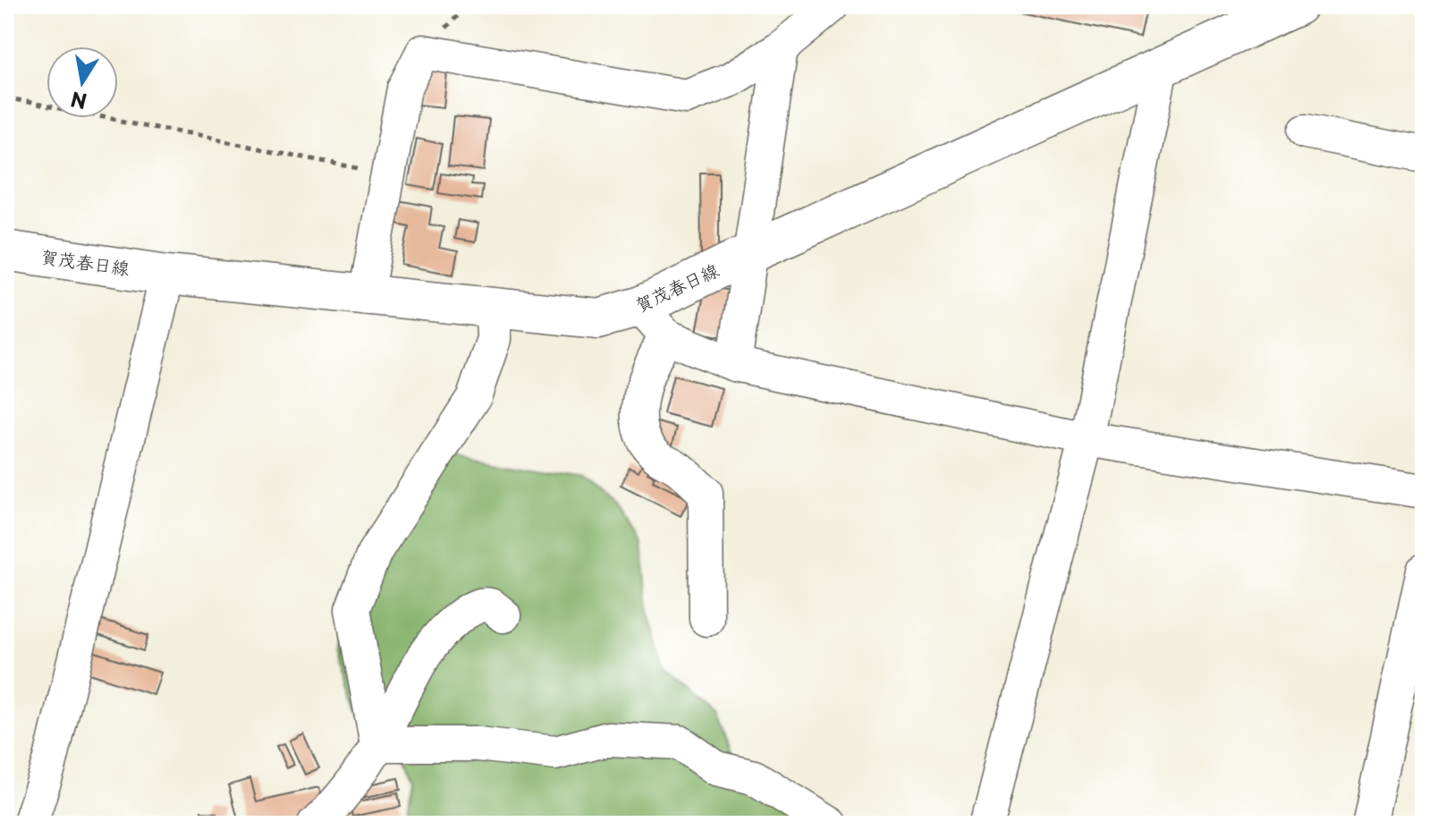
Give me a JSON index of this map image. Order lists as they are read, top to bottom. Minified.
{"streets":{"main road":["賀茂春日線"]},"north":"bottom"}
